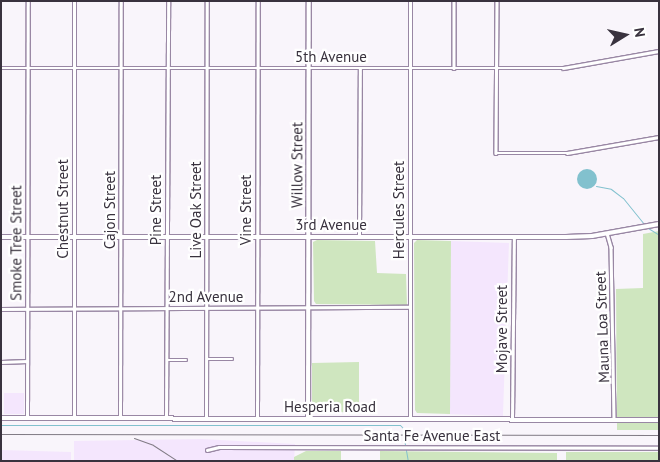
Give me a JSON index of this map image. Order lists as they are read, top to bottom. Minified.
{"streets":{"street":["5th Avenue","Willow Street","Chestnut Street","Cajon Street","Pine Street","Live Oak Street","Vine Street","Hercules Street","3rd Avenue","Smoke Tree Street","2nd Avenue","Mauna Loa Street","Mojave Street","Hesperia Road","Santa Fe Avenue East"]},"crossings":[["5th Avenue","Willow Street"],["5th Avenue","Chestnut Street"],["5th Avenue","Cajon Street"],["5th Avenue","Pine Street"],["5th Avenue","Live Oak Street"],["5th Avenue","Vine Street"],["5th Avenue","Hercules Street"],["5th Avenue","Smoke Tree Street"],["Willow Street","3rd Avenue"],["Willow Street","2nd Avenue"],["Willow Street","Hesperia Road"],["Chestnut Street","3rd Avenue"],["Chestnut Street","2nd Avenue"],["Chestnut Street","Hesperia Road"],["Cajon Street","3rd Avenue"],["Cajon Street","2nd Avenue"],["Cajon Street","Hesperia Road"],["Pine Street","3rd Avenue"],["Pine Street","2nd Avenue"],["Pine Street","Hesperia Road"],["Live Oak Street","3rd Avenue"],["Live Oak Street","2nd Avenue"],["Live Oak Street","Hesperia Road"],["Vine Street","3rd Avenue"],["Vine Street","2nd Avenue"],["Vine Street","Hesperia Road"],["Hercules Street","3rd Avenue"],["Hercules Street","2nd Avenue"],["Hercules Street","Hesperia Road"],["3rd Avenue","Smoke Tree Street"],["3rd Avenue","Mauna Loa Street"],["3rd Avenue","Mojave Street"],["Smoke Tree Street","2nd Avenue"],["Smoke Tree Street","Hesperia Road"],["Mauna Loa Street","Hesperia Road"],["Mojave Street","Hesperia Road"]],"north":"right"}
